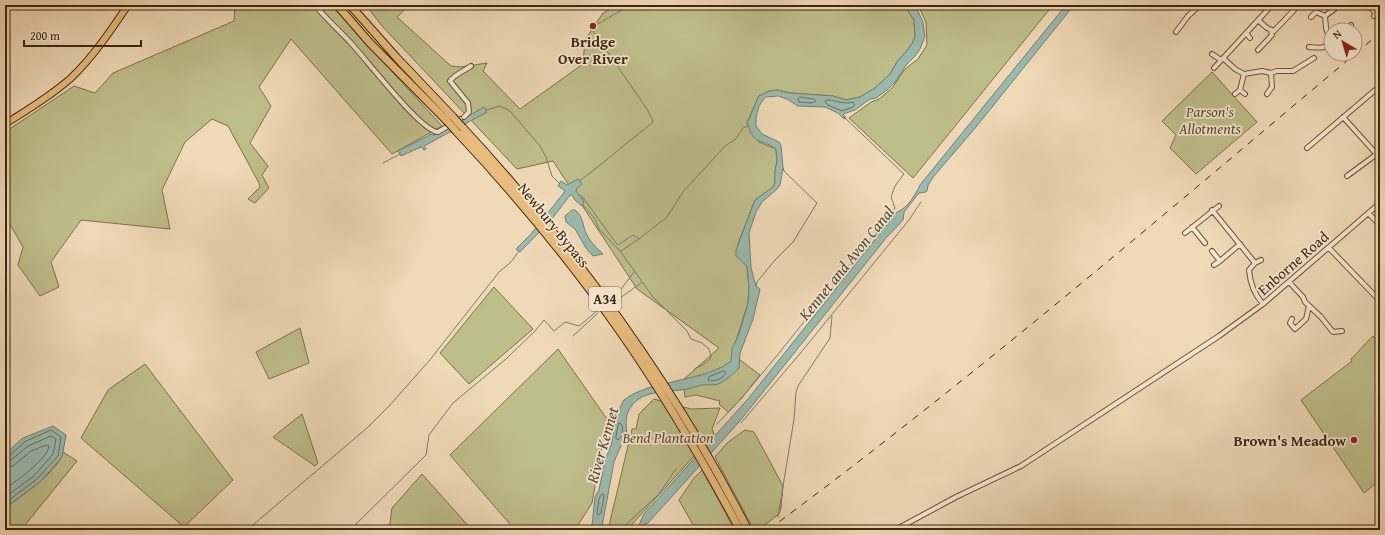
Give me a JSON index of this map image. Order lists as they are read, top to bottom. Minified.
{"streets":{"highway":["Newbury Bypass","A34"],"street":["Enborne Road"]},"water":["Kennet and Avon Canal","River Kennet"],"parks":["Parson's Allotments","Bend Plantation"],"places":["Bridge Over River","Brown's Meadow"],"scale_bar":"200 m","north":"top left"}
